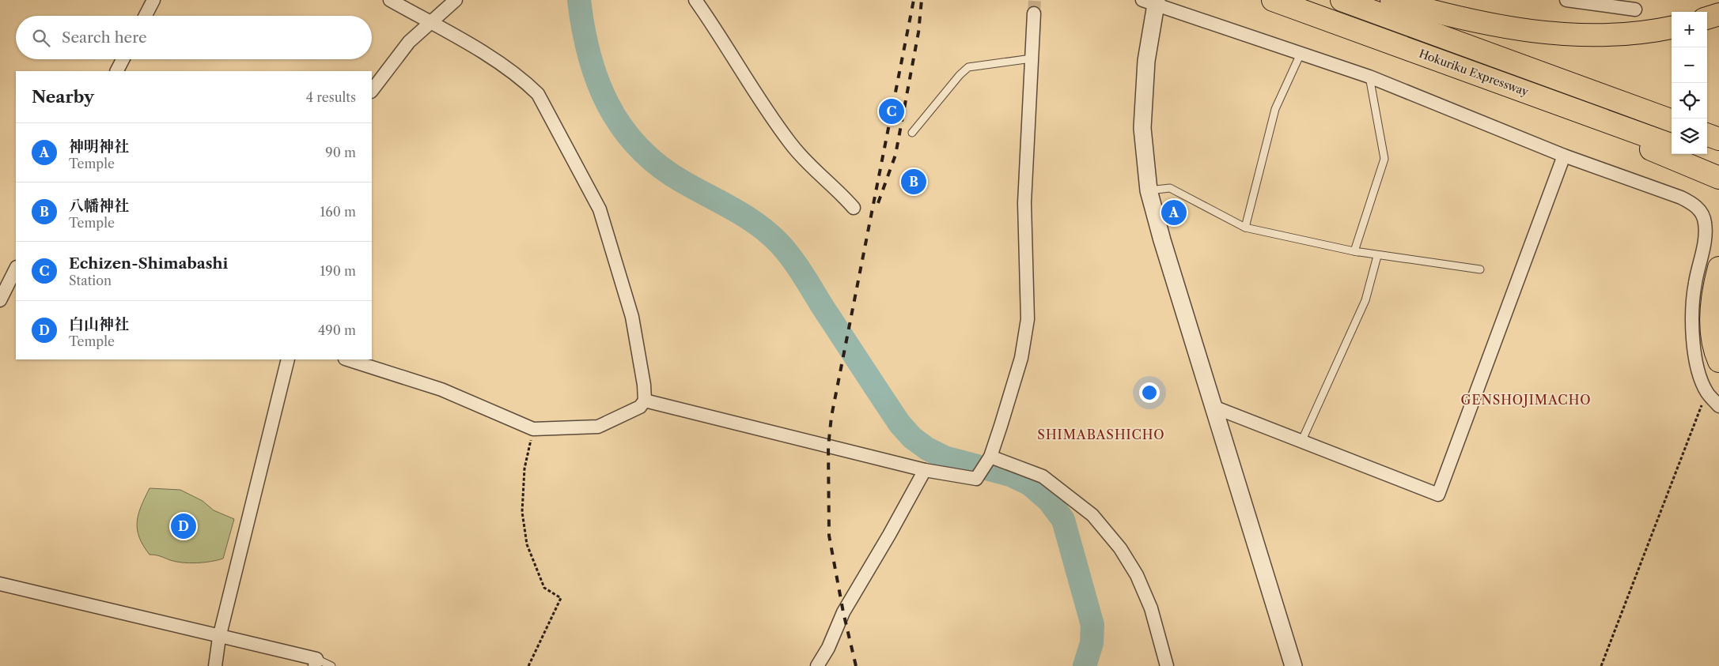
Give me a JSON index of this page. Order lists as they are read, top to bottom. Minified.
{"streets":{"highway":["Hokuriku Expressway"]},"districts":["GENSHOJIMACHO","SHIMABASHICHO"],"page":{"map_buttons":["+","−"],"search":"Search here","heading":["Nearby","4 results"],"pins":["C","B","A","D"],"list":[{"mark":"A","name":"神明神社","note":"Temple","value":"90 m"},{"mark":"B","name":"八幡神社","note":"Temple","value":"160 m"},{"mark":"C","name":"Echizen-Shimabashi","note":"Station","value":"190 m"},{"mark":"D","name":"白山神社","note":"Temple","value":"490 m"}]}}
